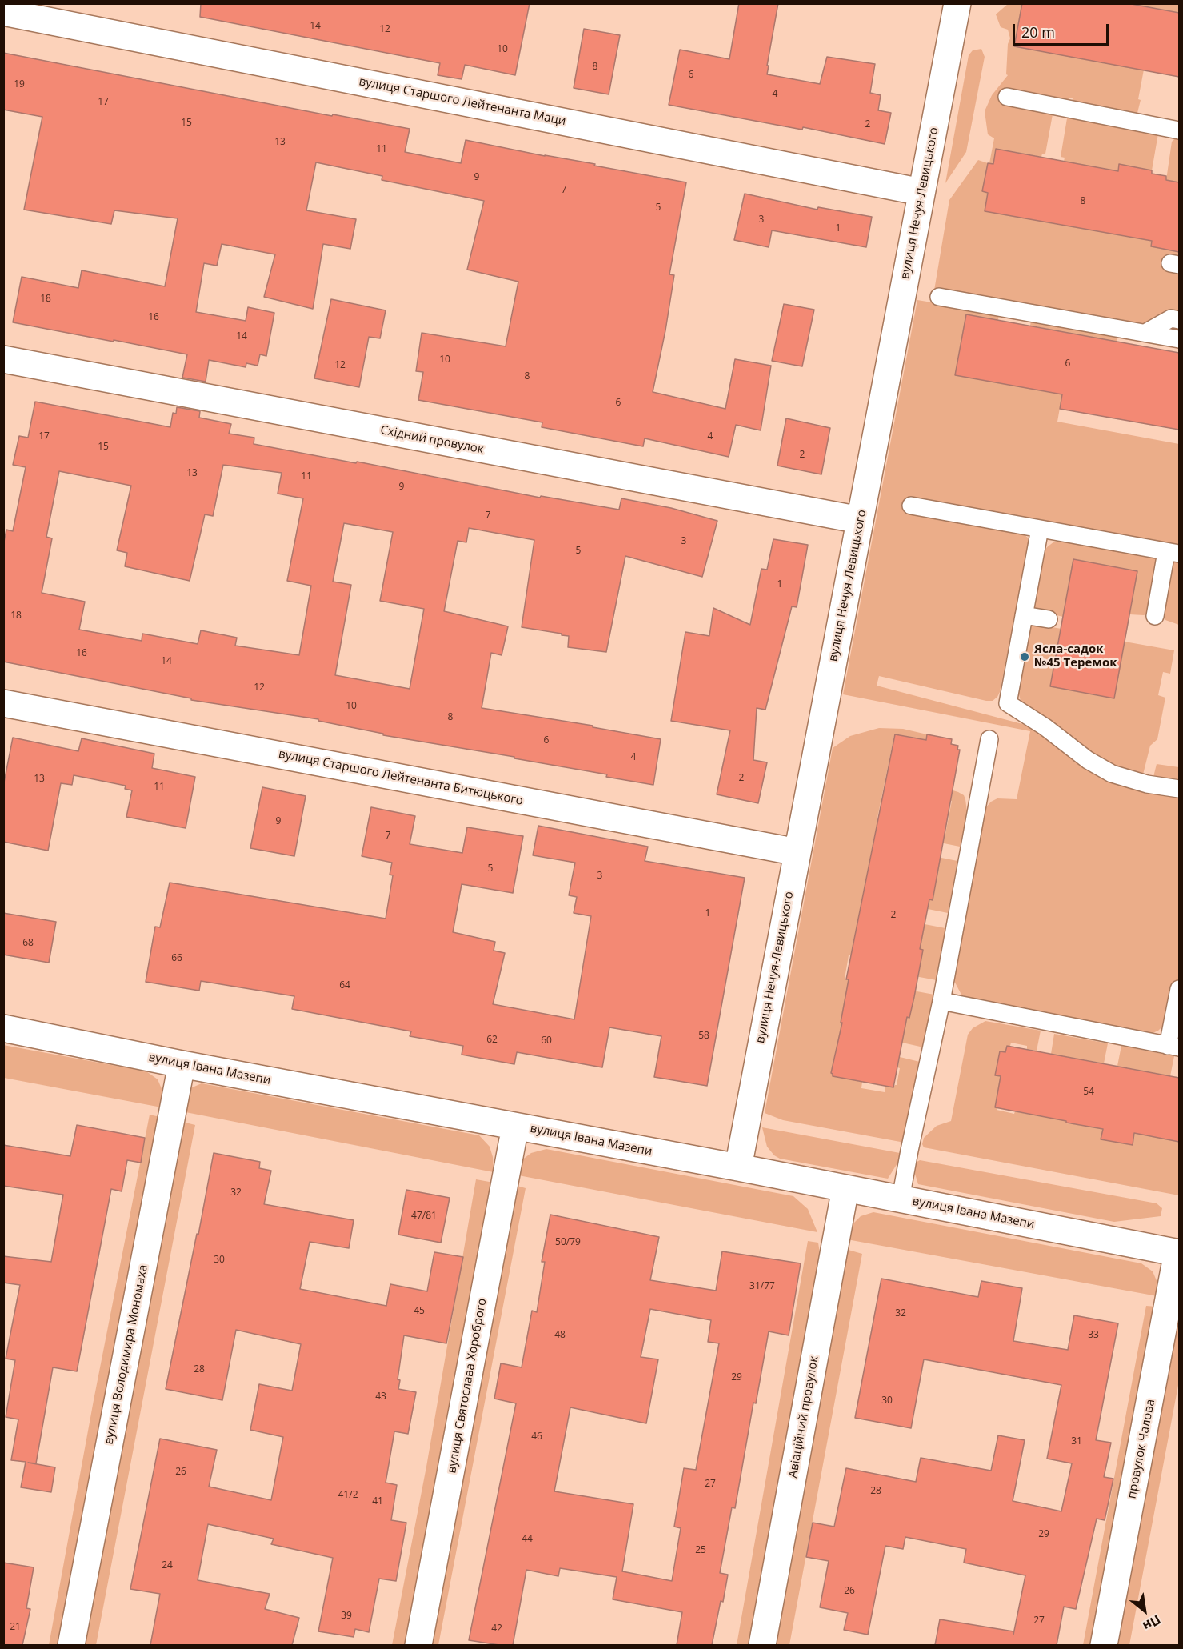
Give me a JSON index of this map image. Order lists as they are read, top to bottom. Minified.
{"streets":{"street":["вулиця Старшого Лейтенанта Маци","вулиця Нечуя-Левицького","Східний провулок","вулиця Старшого Лейтенанта Битюцького","вулиця Івана Мазепи","вулиця Володимира Мономаха","вулиця Святослава Хороброго","Авіаційний провулок","провулок Чалова"]},"crossings":[["вулиця Старшого Лейтенанта Маци","вулиця Нечуя-Левицького"],["вулиця Нечуя-Левицького","Східний провулок"],["вулиця Нечуя-Левицького","вулиця Старшого Лейтенанта Битюцького"],["вулиця Нечуя-Левицького","вулиця Івана Мазепи"],["вулиця Івана Мазепи","вулиця Володимира Мономаха"],["вулиця Івана Мазепи","вулиця Святослава Хороброго"],["вулиця Івана Мазепи","Авіаційний провулок"],["вулиця Івана Мазепи","провулок Чалова"]],"places":["Ясла-садок №45 Теремок"],"house_numbers":["14","12","10","8","6","19","4","17","15","2","13","11","9","7","8","5","3","1","18","16","14","10","6","12","8","6","17","4","15","2","13","11","9","7","3","5","1","18","16","14","12","10","8","6","4","2","13","11","9","7","5","3","1","2","68","66","64","58","62","60","54","32","47/81","50/79","30","31/77","45","32","48","33","28","29","43","30","46","31","26","27","28","41/2","41","29","44","25","24","26","39","27","21","42"],"scale_bar":"20 m","north":"bottom right"}
